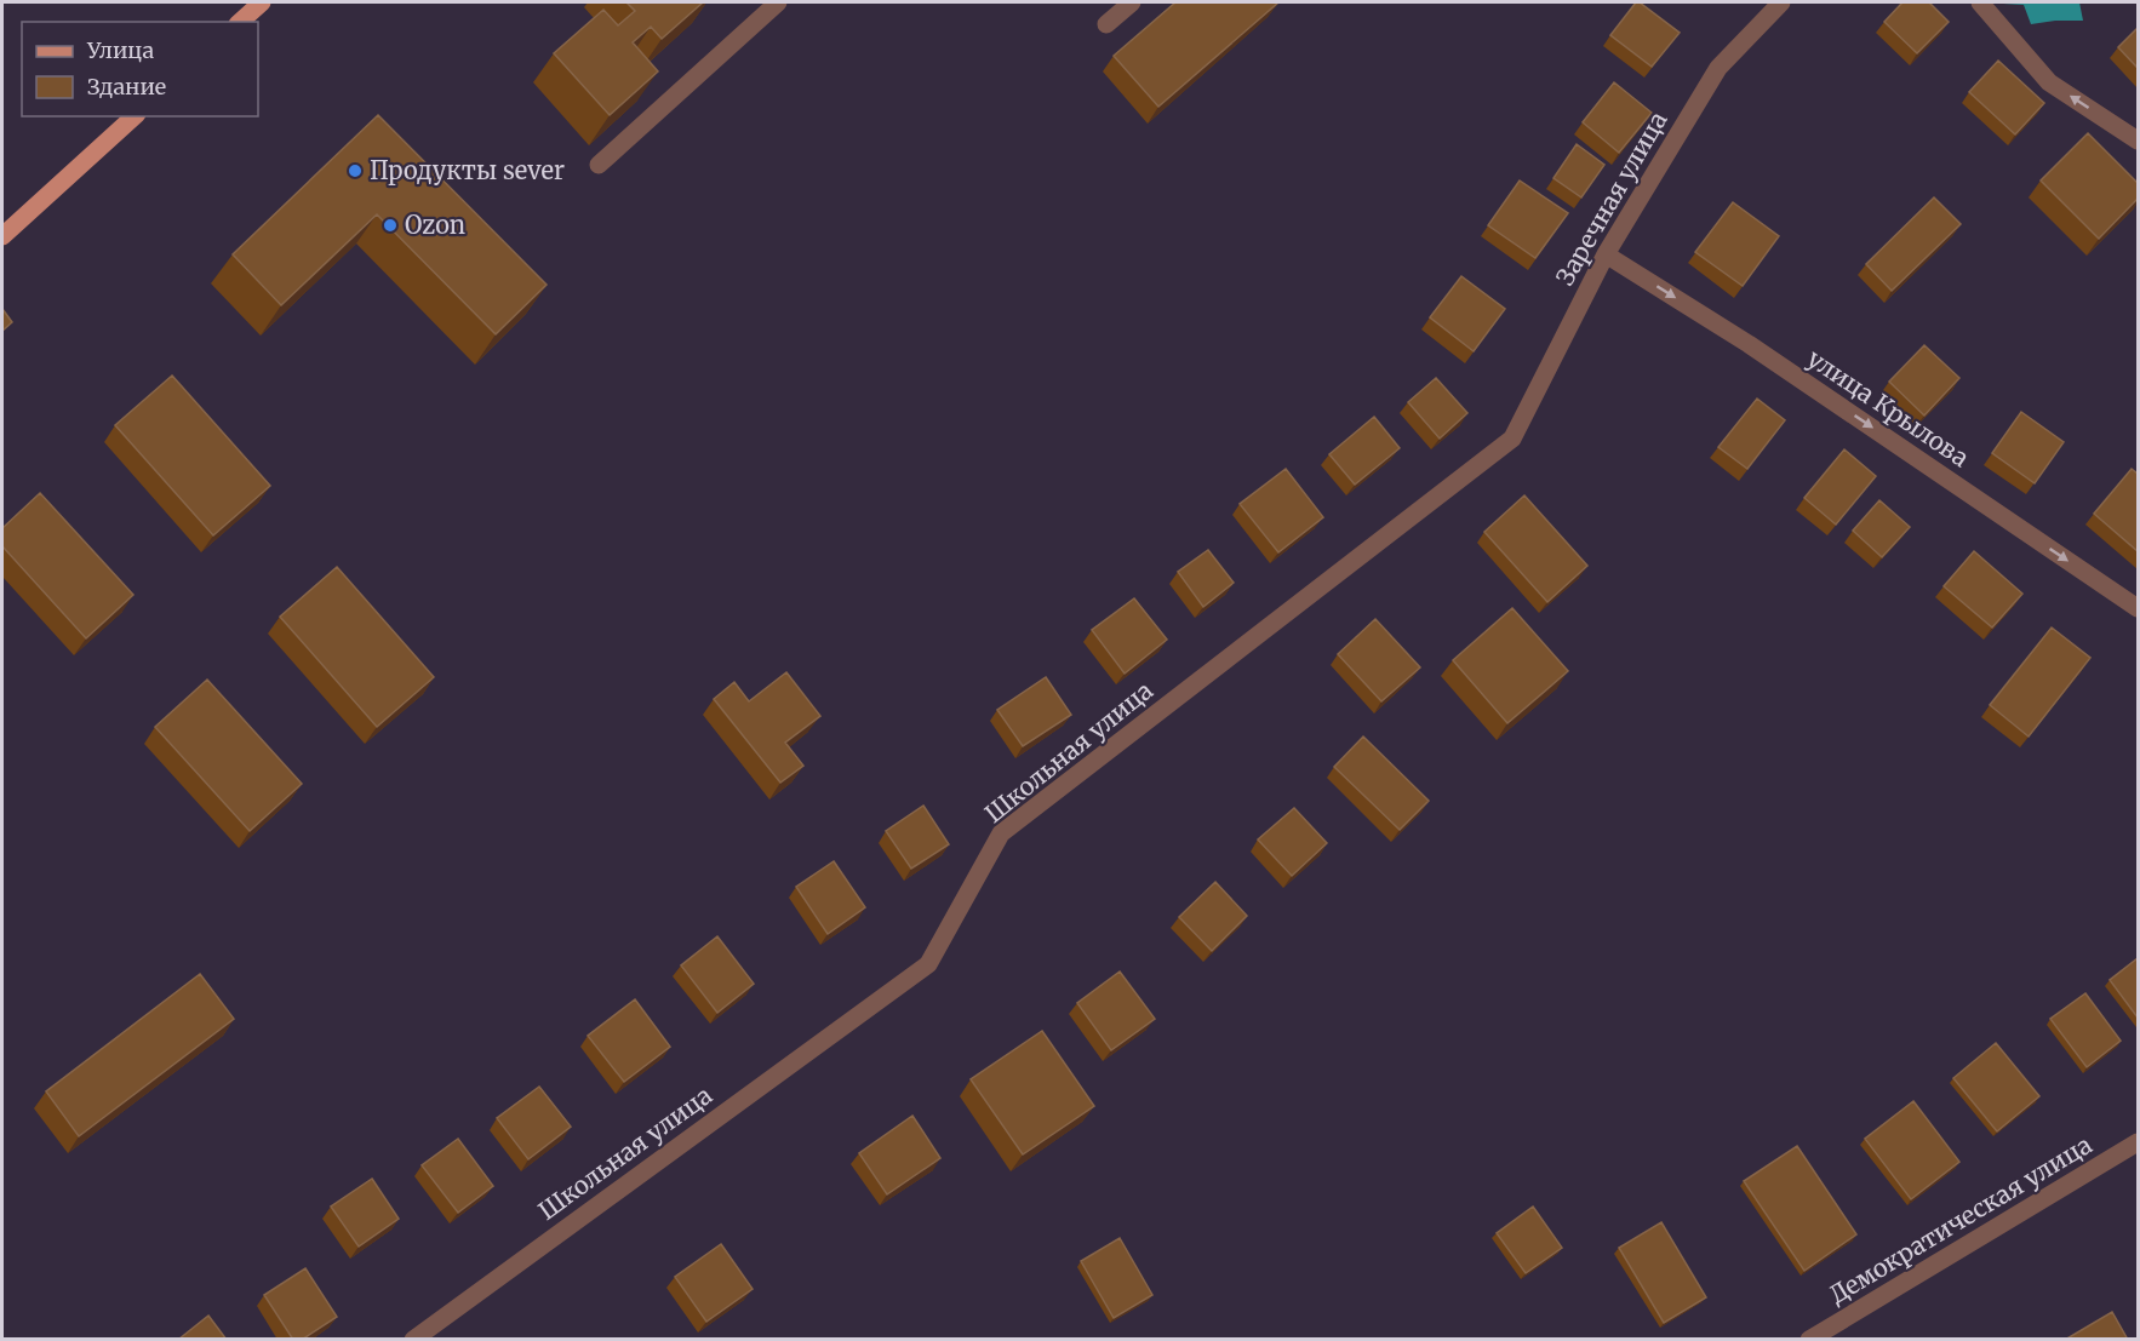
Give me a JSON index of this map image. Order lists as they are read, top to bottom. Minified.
{"streets":{"street":["Заречная улица","улица Крылова","Школьная улица","Демократическая улица"]},"crossings":[["Заречная улица","улица Крылова"],["Заречная улица","Школьная улица"]],"one_way":["улица Крылова"],"places":["Продукты sever","Ozon"],"legend":["Улица","Здание"]}
